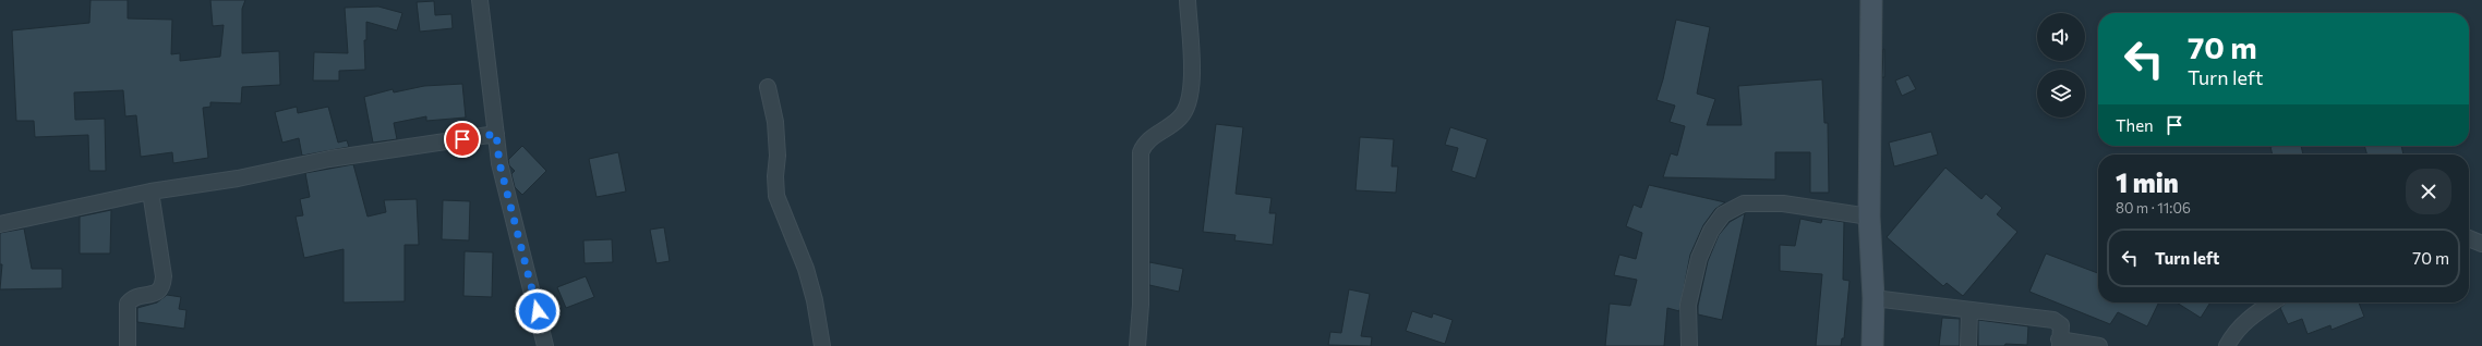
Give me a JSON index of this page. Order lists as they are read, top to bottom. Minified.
{"page":{"turn":["70 m","Turn left"],"then":"Then","heading":["1 min","80 m · 11:06"],"list":[{"name":"Turn left","value":"70 m"}]}}
